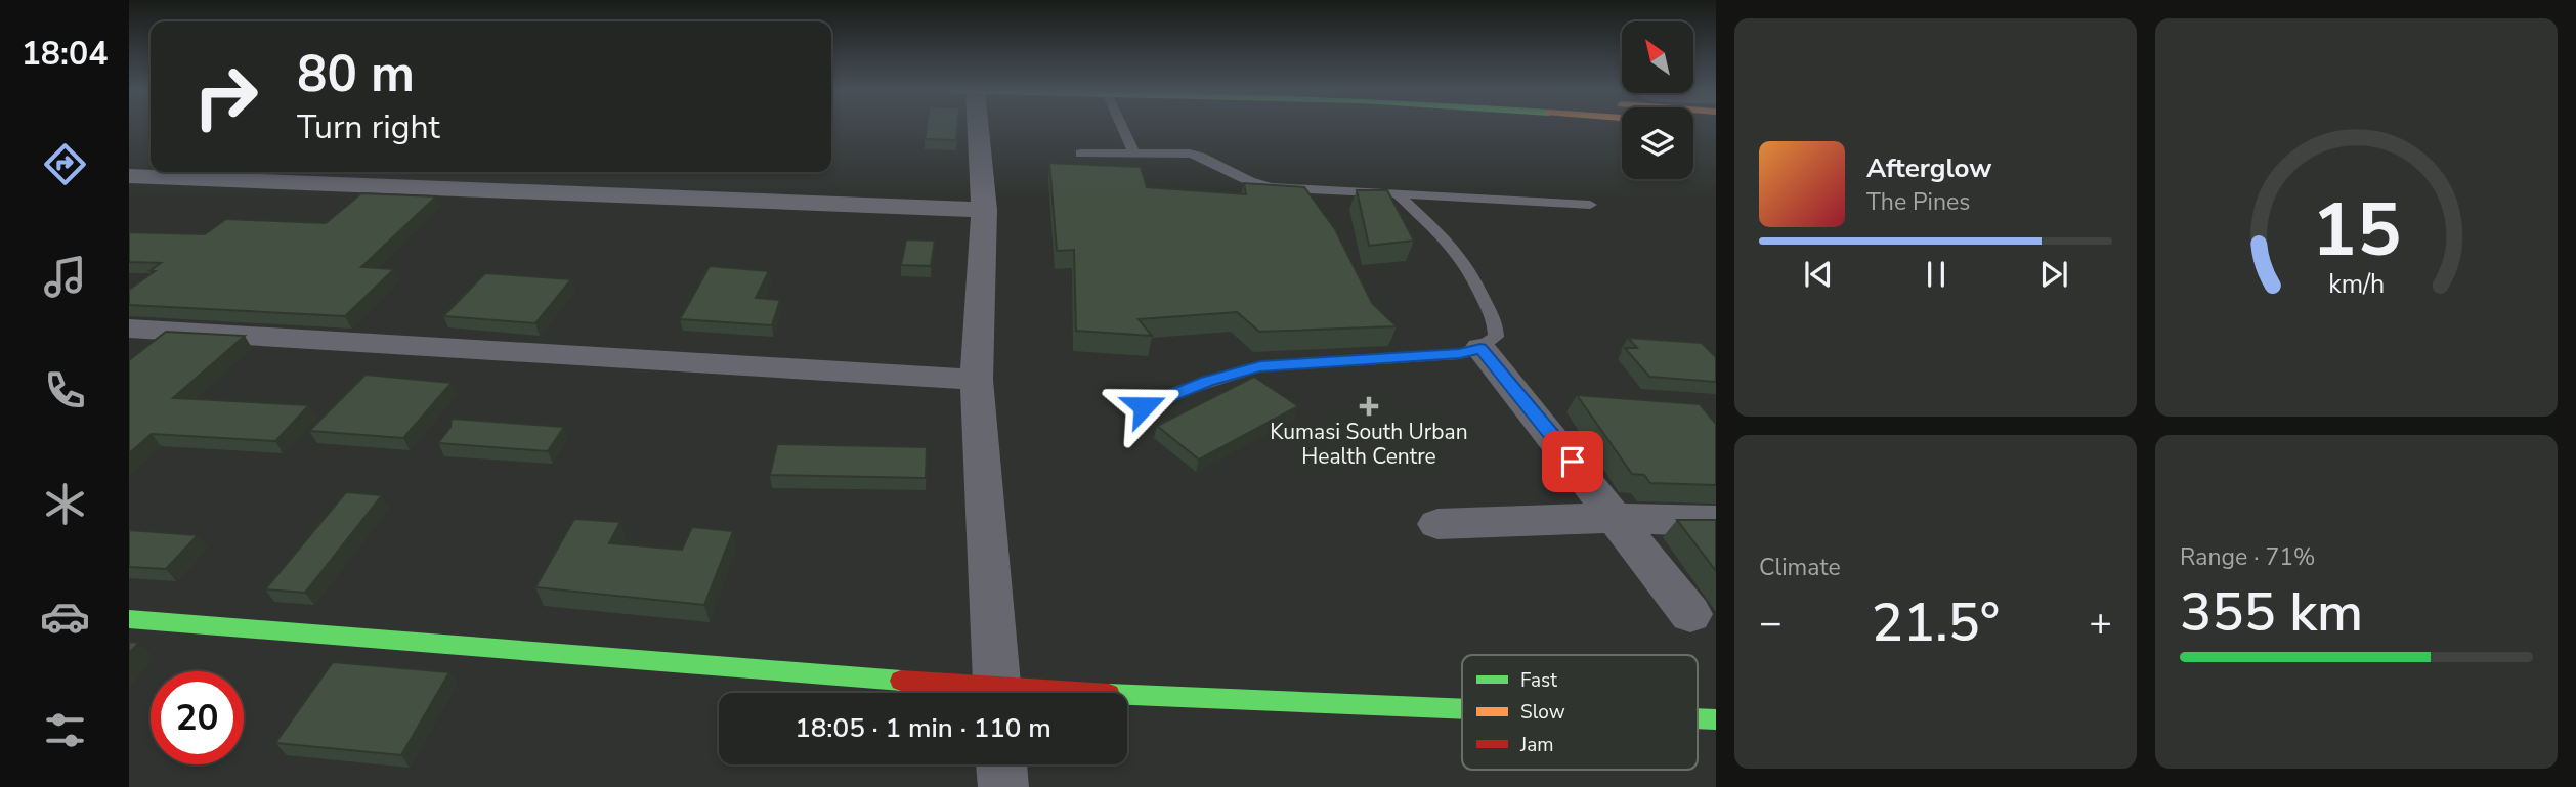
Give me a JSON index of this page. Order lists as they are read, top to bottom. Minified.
{"places":{"health":["Kumasi South Urban Health Centre"]},"legend":["Fast","Slow","Jam"],"north":"top left","page":{"tabs":"18:04","turn":["80 m","Turn right"],"song":["Afterglow","The Pines"],"tile":["Climate",["Range · 71%","355 km"]],"heat":["−","21.5°","+"],"limit":"20","trip":"18:05 · 1 min · 110 m","gauge":["15","km/h"]}}
